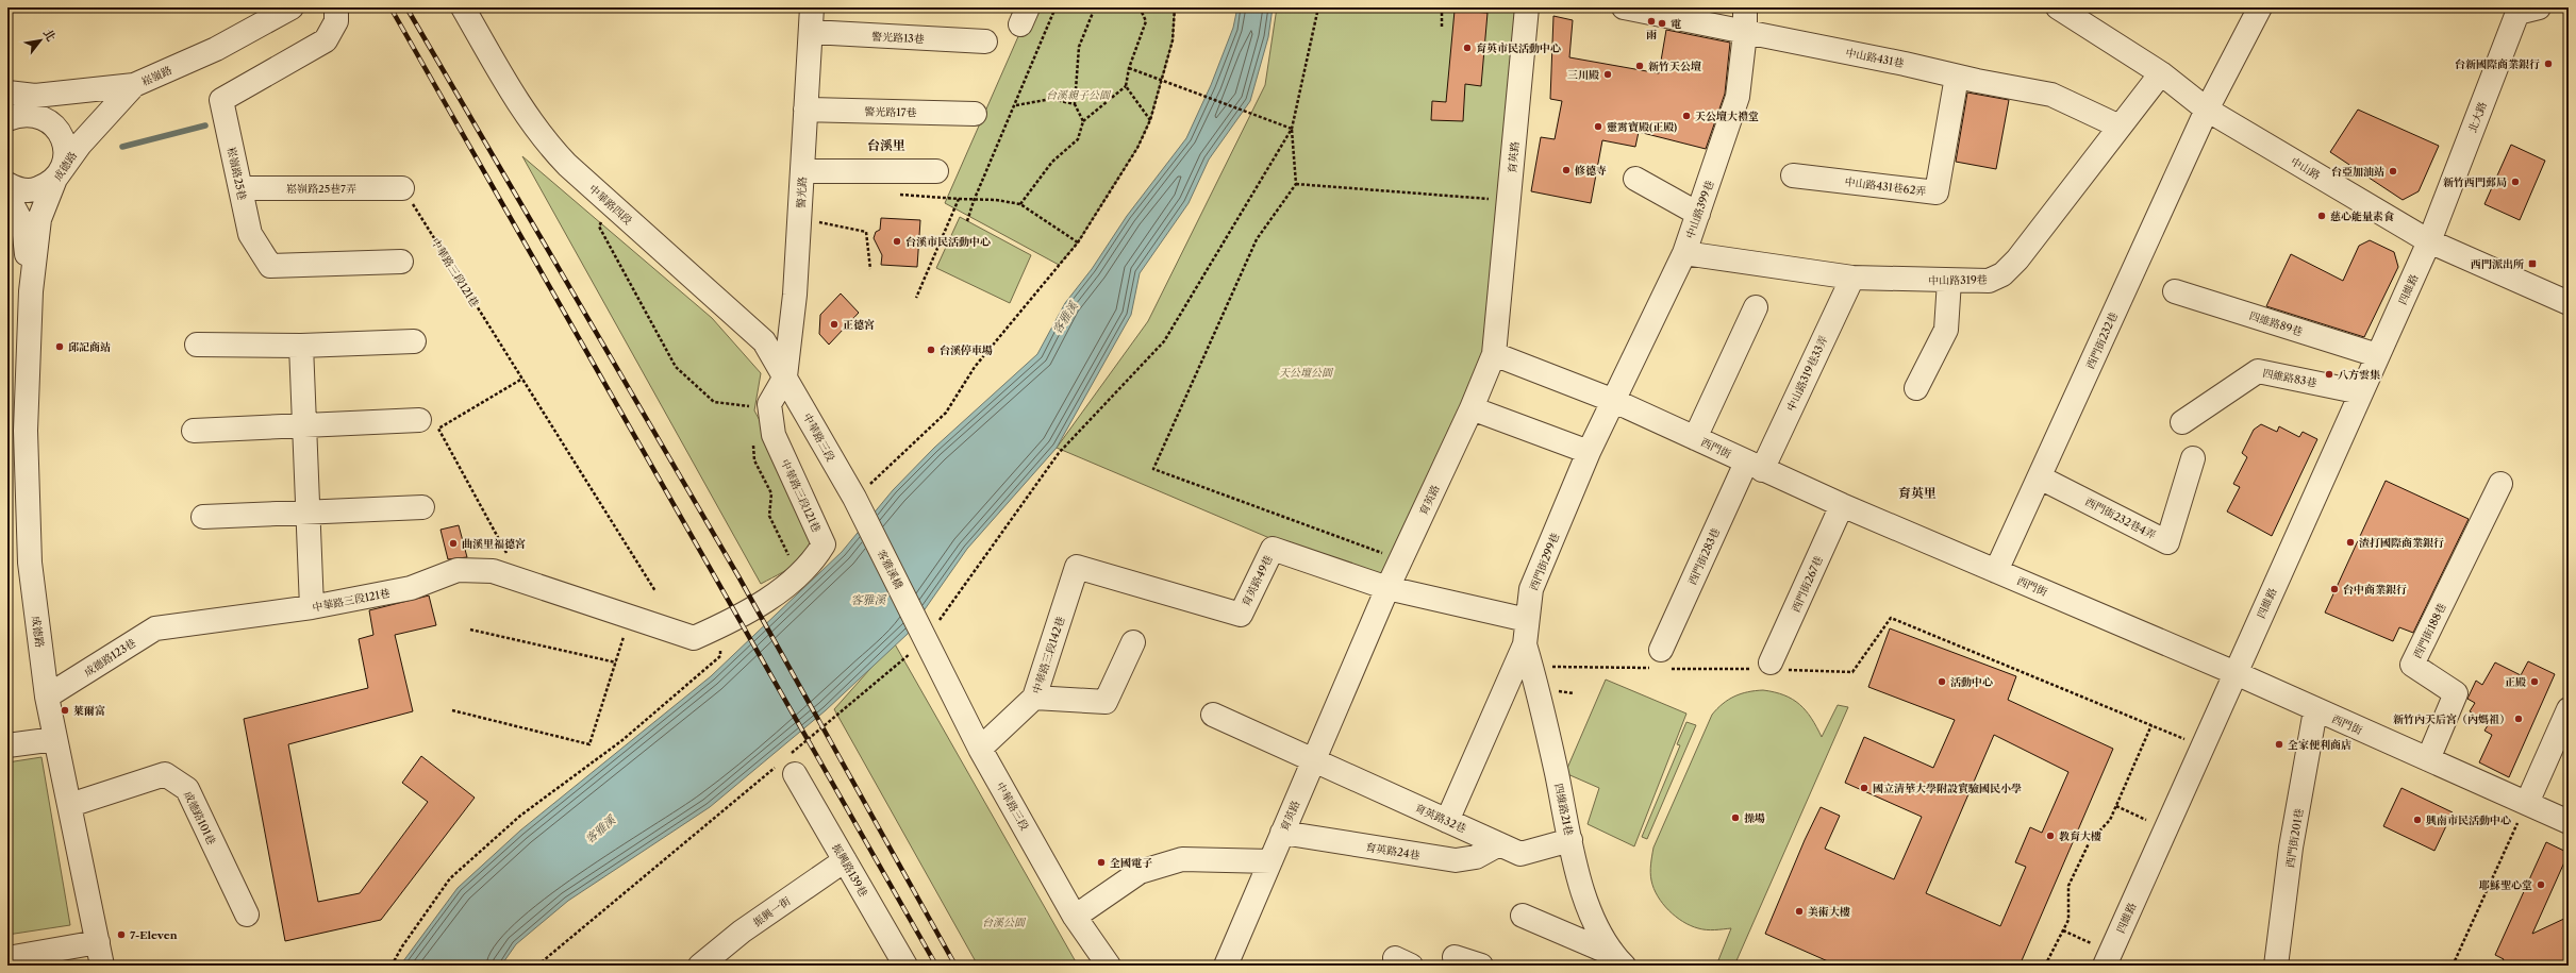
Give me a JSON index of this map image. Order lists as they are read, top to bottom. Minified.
{"streets":{"street":["警光路13巷","中山路431巷","崧嶺路","警光路17巷","北大路","育英路","成德路","中山路","崧嶺路25巷","中山路431巷62弄","崧嶺路25巷7弄","警光路","中華路四段","中山路399巷","中華路三段121巷","中山路319巷","四維路","四維路89巷","西門街232巷","中山路319巷33弄","四維路83巷","中華路三段","西門街","西門街232巷4弄","西門街283巷","西門街299巷","客雅溪橋","育英路49巷","西門街267巷","西門街188巷","中華路三段142巷","成德路123巷","四維路21巷","成德路101巷","育英路32巷","西門街201巷","育英路24巷","振興路139巷","振興一街"]},"crossings":[["警光路13巷","警光路"],["中山路431巷","中山路431巷62弄"],["中山路431巷","中山路399巷"],["中山路431巷","中山路319巷"],["崧嶺路","成德路"],["警光路17巷","警光路"],["北大路","中山路"],["北大路","四維路"],["育英路","西門街"],["育英路","育英路49巷"],["育英路","育英路32巷"],["育英路","育英路24巷"],["成德路","成德路123巷"],["成德路","成德路101巷"],["中山路","中山路319巷"],["中山路","四維路"],["中山路","西門街232巷"],["崧嶺路25巷","崧嶺路25巷7弄"],["崧嶺路25巷7弄","中華路三段121巷"],["警光路","中華路四段"],["警光路","中華路三段121巷"],["警光路","中華路三段"],["中華路四段","中華路三段121巷"],["中華路四段","中華路三段"],["中山路399巷","中山路319巷"],["中山路399巷","西門街"],["中山路399巷","西門街299巷"],["中華路三段121巷","中華路三段"],["中華路三段121巷","成德路123巷"],["中山路319巷","中山路319巷33弄"],["四維路","四維路89巷"],["四維路","四維路83巷"],["四維路","西門街"],["西門街232巷","西門街"],["西門街232巷","西門街232巷4弄"],["中山路319巷33弄","西門街"],["中山路319巷33弄","西門街283巷"],["中華路三段","客雅溪橋"],["中華路三段","中華路三段142巷"],["西門街","西門街283巷"],["西門街","西門街299巷"],["西門街","西門街267巷"],["西門街","西門街188巷"],["西門街","西門街201巷"],["西門街299巷","四維路21巷"],["西門街299巷","育英路32巷"],["育英路49巷","中華路三段142巷"],["四維路21巷","育英路32巷"],["育英路32巷","育英路24巷"],["振興路139巷","振興一街"]],"districts":["台溪里","育英里"],"water":["客雅溪"],"parks":["台溪親子公園","天公壇公園","台溪公園"],"places":{"other":["雨","電","育英市民活動中心","台新國際商業銀行","新竹天公壇","三川殿","天公壇大禮堂","靈霄寶殿(正殿)","修德寺","台亞加油站","新竹西門郵局","慈心能量素食","台溪市民活動中心","正德宮","邱記商站","台溪停車場","八方雲集","渣打國際商業銀行","曲溪里福德宮","台中商業銀行","活動中心","正殿","萊爾富","新竹內天后宮（內媽祖）","全家便利商店","國立清華大學附設實驗國民小學","操場","興南市民活動中心","教育大樓","全國電子","耶穌聖心堂","美術大樓","7-Eleven"],"transit":["西門派出所"]},"north":"top right"}
